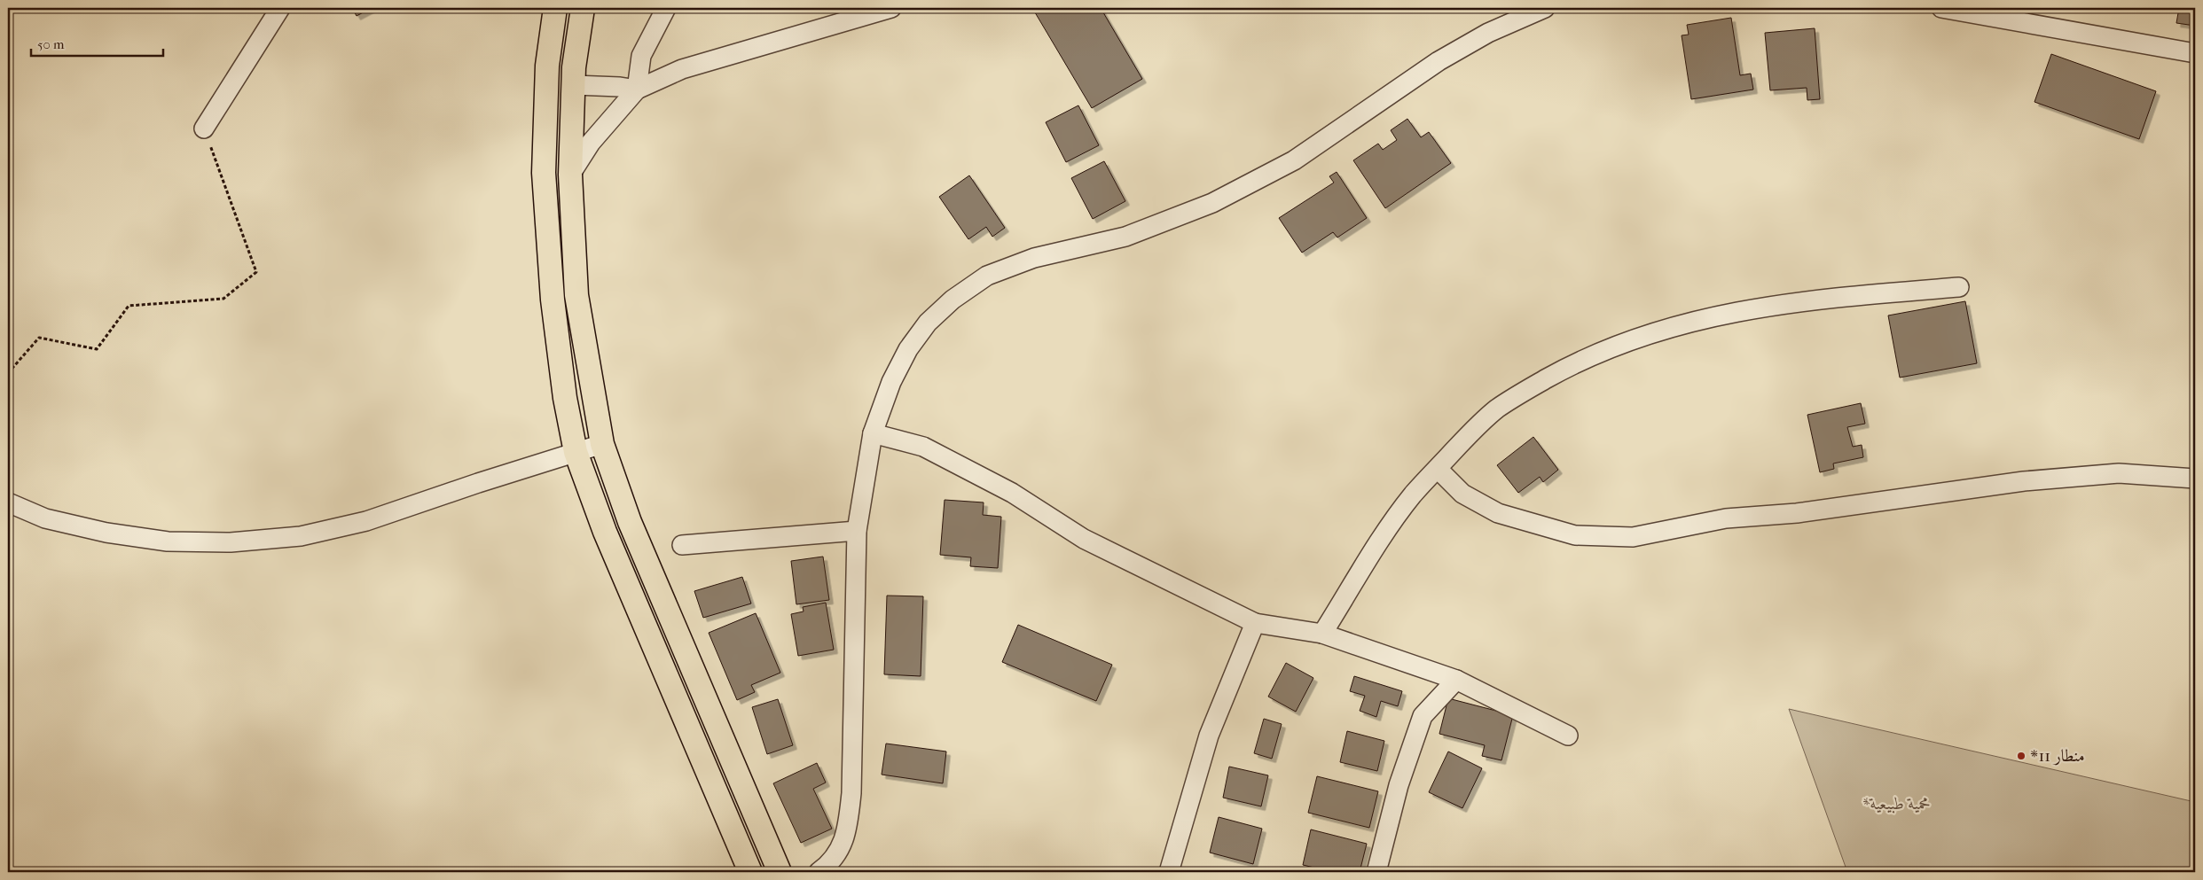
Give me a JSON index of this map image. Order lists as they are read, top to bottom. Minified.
{"parks":["*محمية طبيعية"],"places":["*منطار 11"],"scale_bar":"50 m"}
